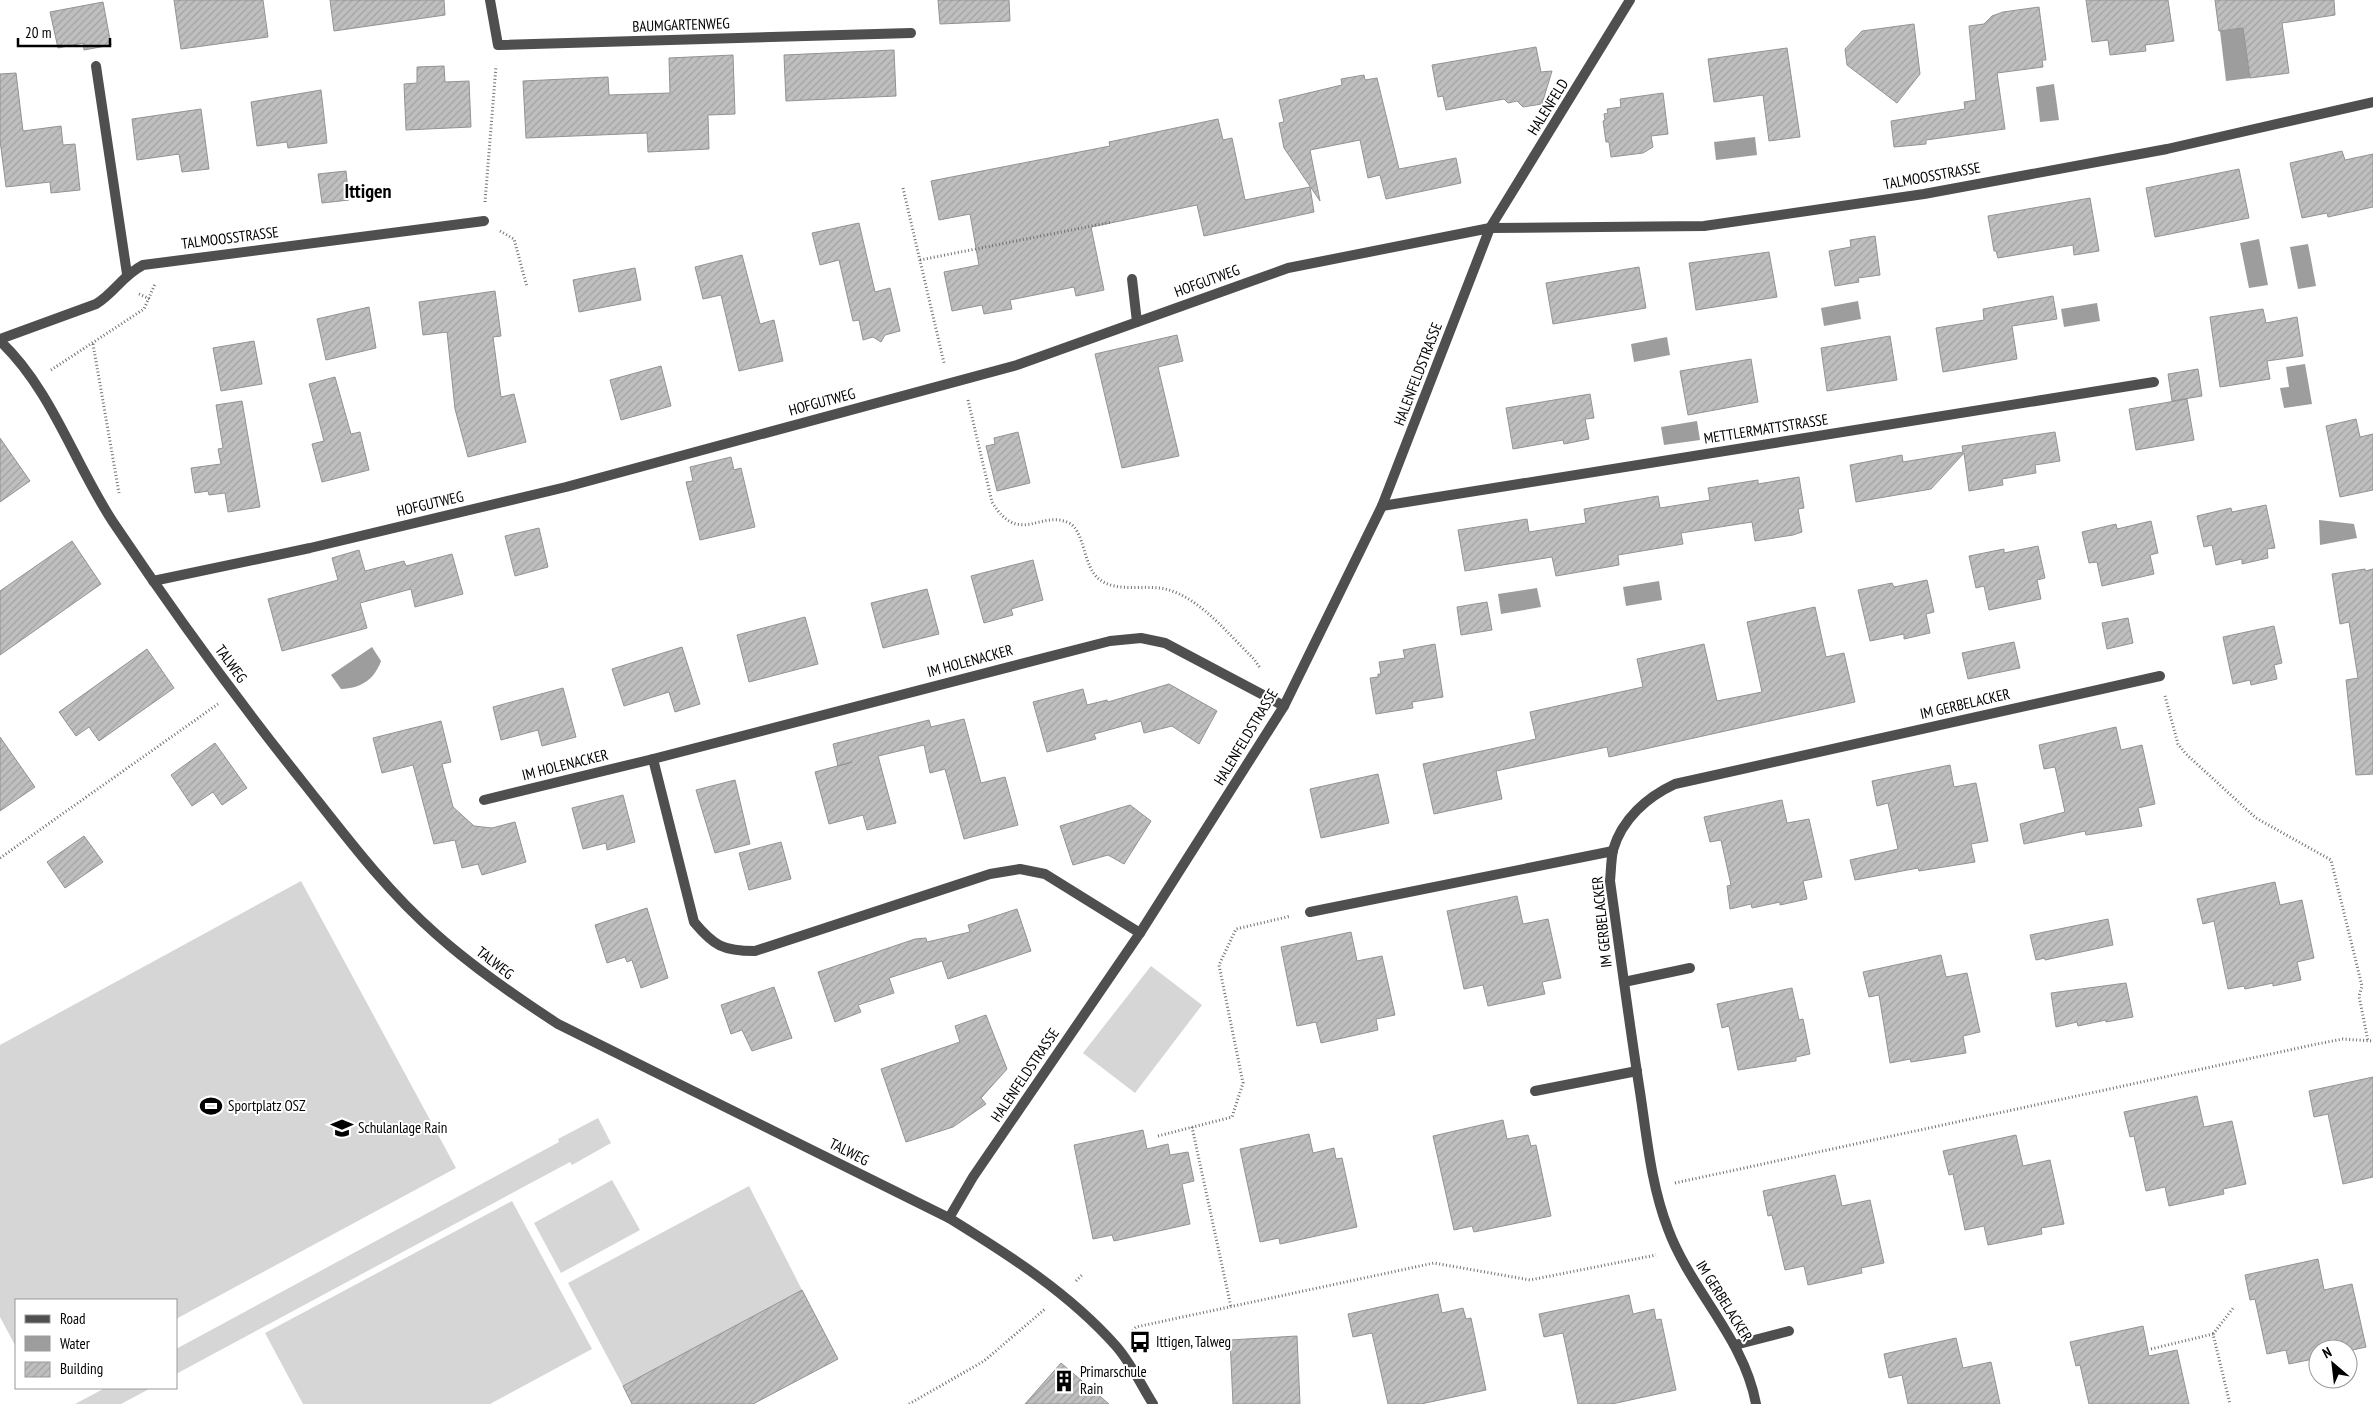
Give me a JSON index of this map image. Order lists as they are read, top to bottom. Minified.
{"streets":{"street":["BAUMGARTENWEG","HALENFELD","TALMOOSSTRASSE","HOFGUTWEG","HALENFELDSTRASSE","METTLERMATTSTRASSE","IM HOLENACKER","TALWEG","IM GERBELACKER"]},"crossings":[["HALENFELD","TALMOOSSTRASSE"],["HALENFELD","HOFGUTWEG"],["HALENFELD","HALENFELDSTRASSE"],["TALMOOSSTRASSE","HOFGUTWEG"],["TALMOOSSTRASSE","HALENFELDSTRASSE"],["TALMOOSSTRASSE","TALWEG"],["HOFGUTWEG","HALENFELDSTRASSE"],["HOFGUTWEG","TALWEG"],["HALENFELDSTRASSE","METTLERMATTSTRASSE"],["HALENFELDSTRASSE","IM HOLENACKER"],["HALENFELDSTRASSE","TALWEG"]],"districts":["Ittigen"],"places":{"sports":["Sportplatz OSZ"],"school or university":["Schulanlage Rain"],"bus stop":["Ittigen, Talweg"],"building":["Primarschule Rain"]},"legend":["Road","Water","Building"],"scale_bar":"20 m","north":"top left"}
